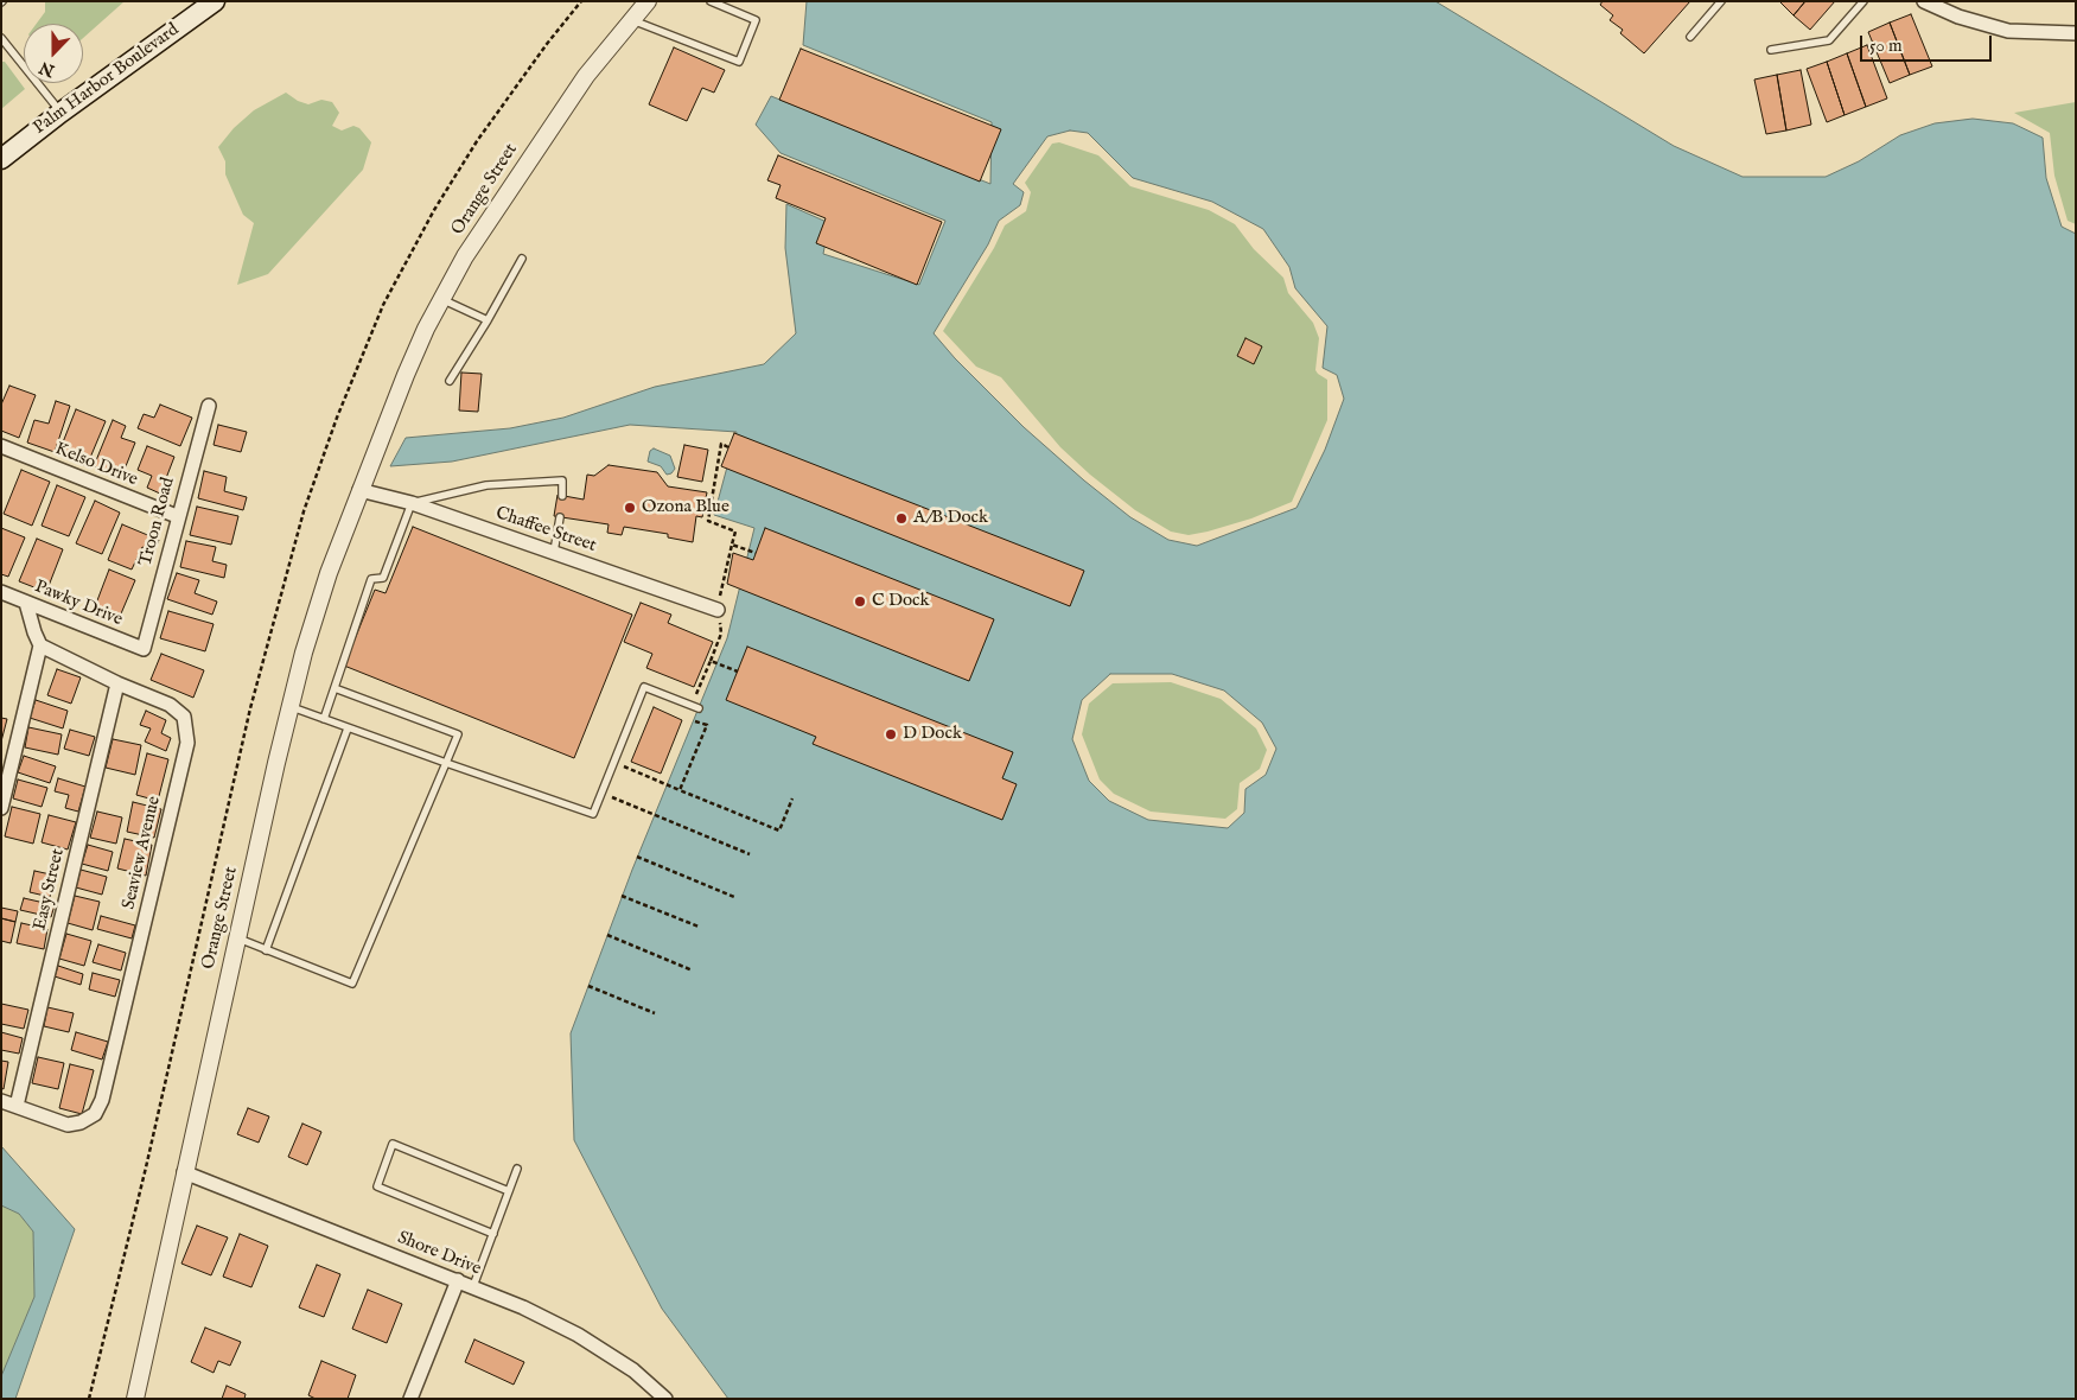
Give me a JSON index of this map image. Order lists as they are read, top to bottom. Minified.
{"streets":{"main road":["Palm Harbor Boulevard"],"street":["Orange Street","Kelso Drive","Troon Road","Chaffee Street","Pawky Drive","Seaview Avenue","Easy Street","Shore Drive"]},"crossings":[["Orange Street","Chaffee Street"],["Orange Street","Shore Drive"],["Kelso Drive","Troon Road"],["Troon Road","Pawky Drive"],["Seaview Avenue","Easy Street"]],"places":["Ozona Blue","A/B Dock","C Dock","D Dock"],"scale_bar":"50 m","north":"bottom"}
